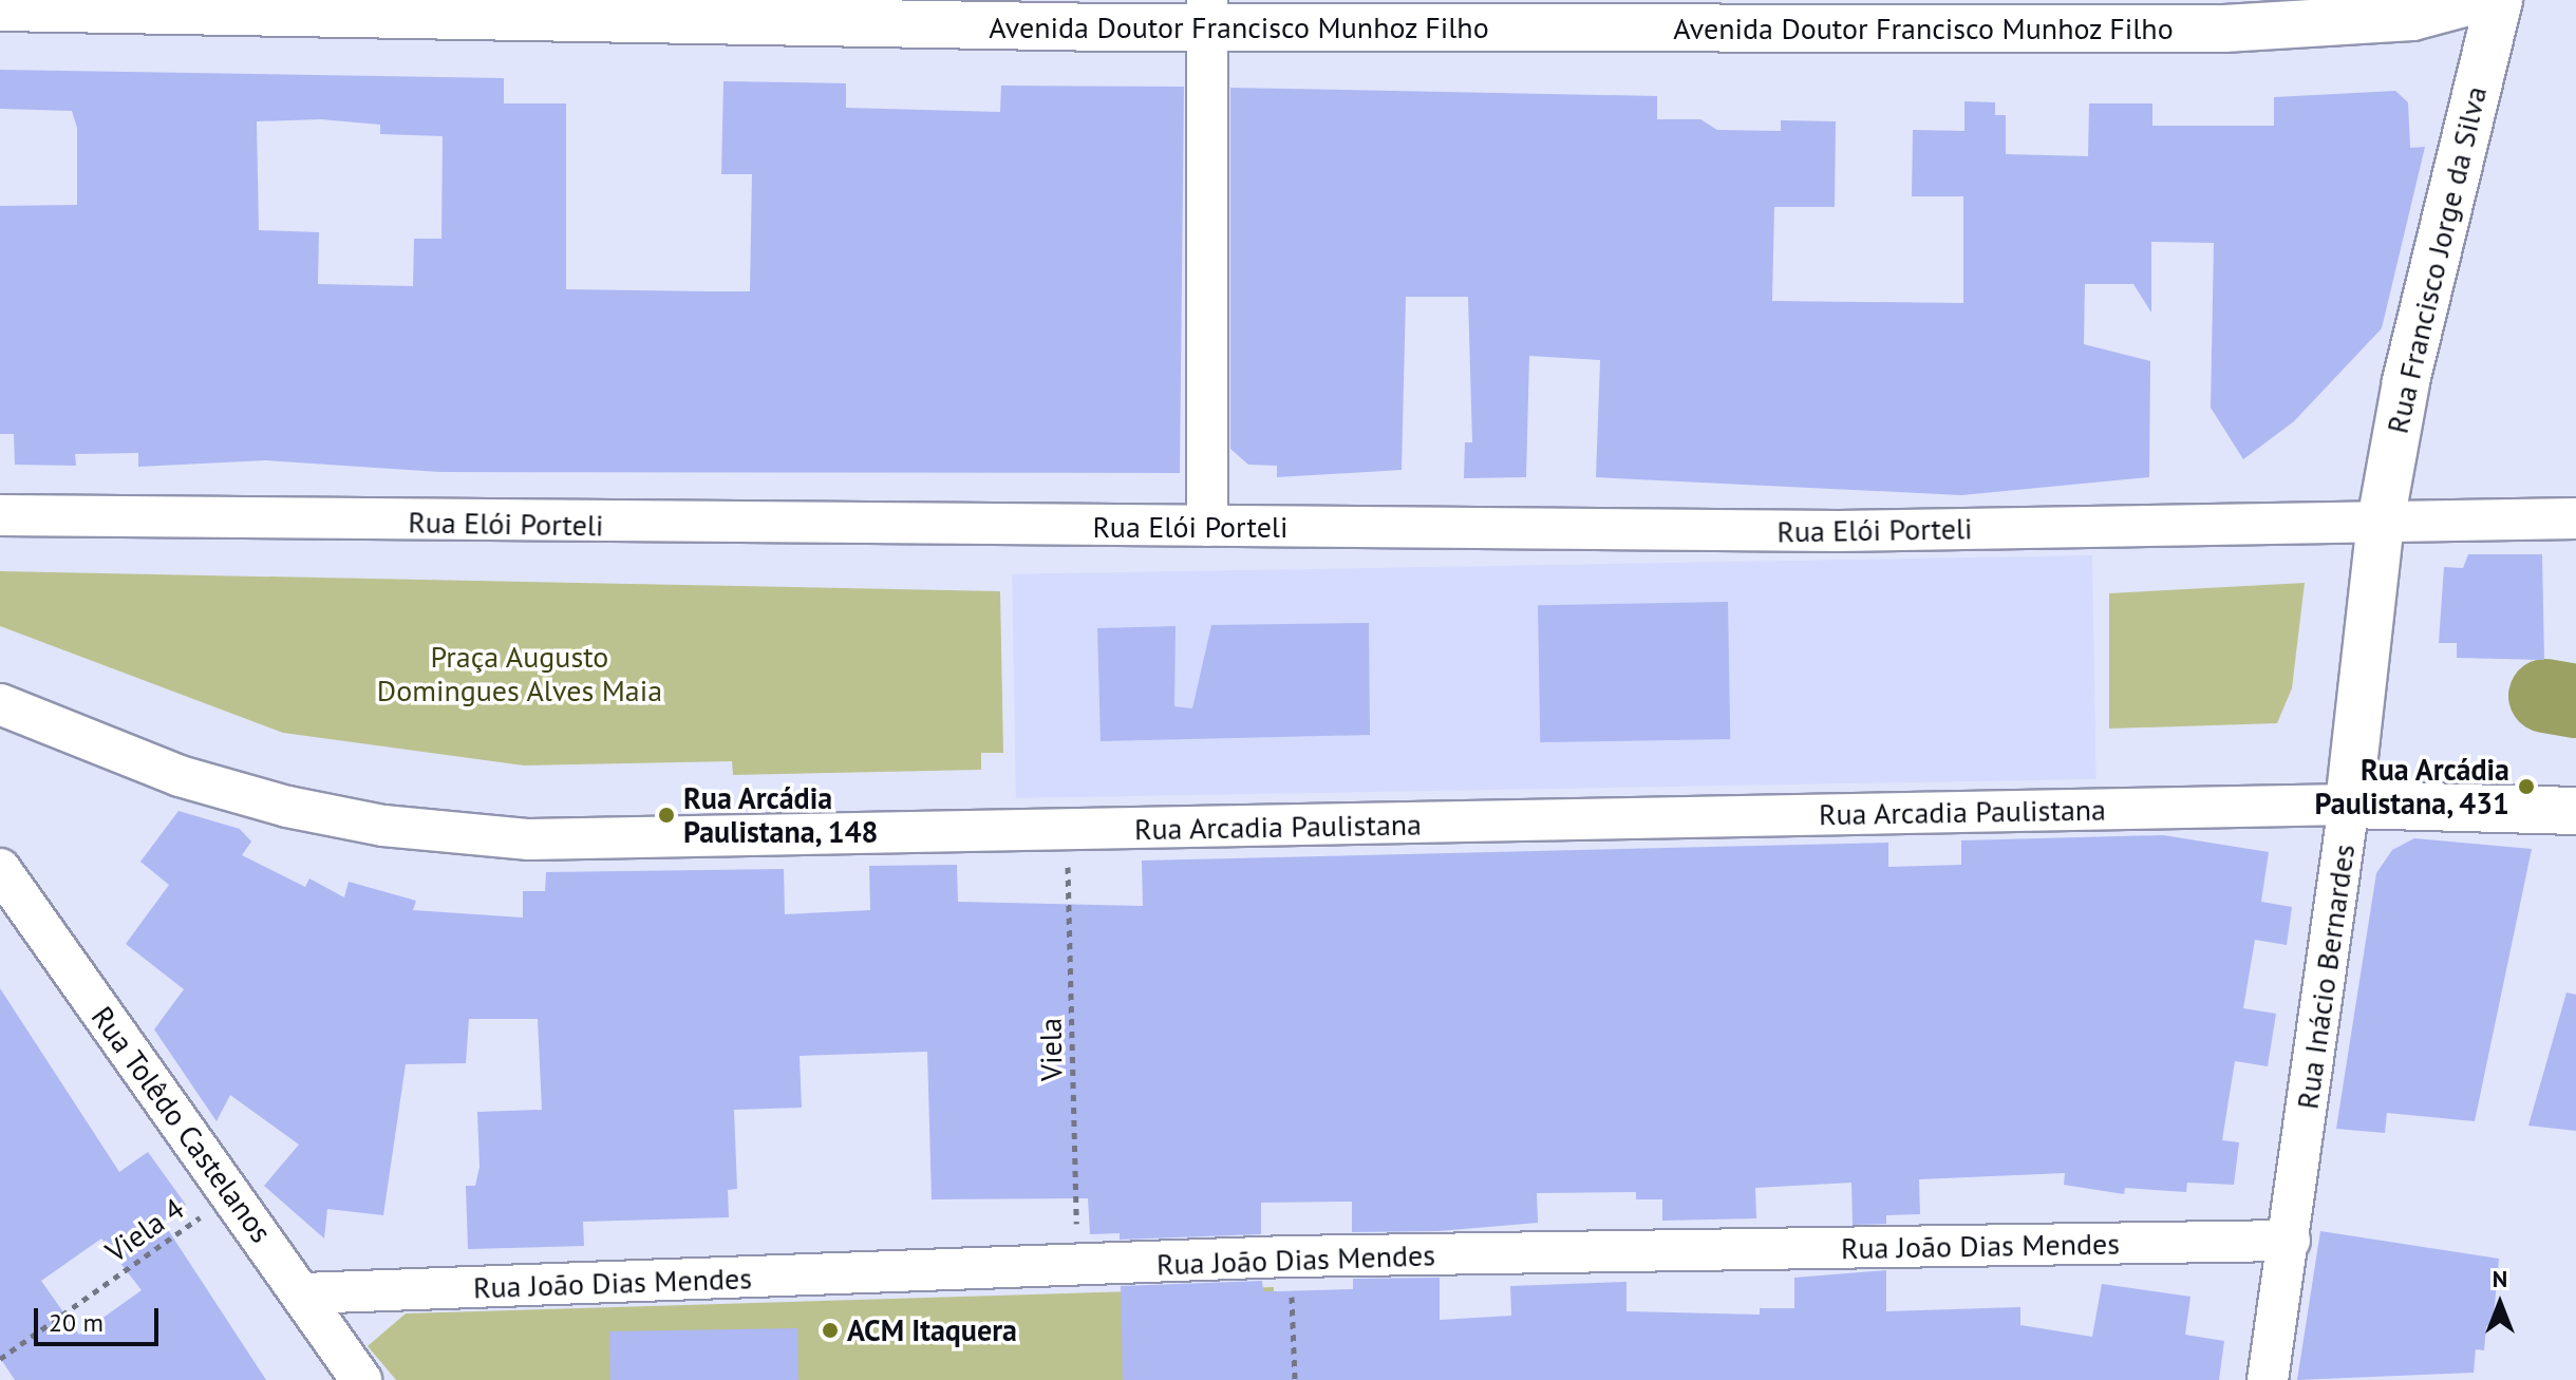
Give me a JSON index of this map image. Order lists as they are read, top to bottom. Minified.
{"streets":{"street":["Avenida Doutor Francisco Munhoz Filho","Rua Francisco Jorge da Silva","Rua Elói Porteli","Rua Arcadia Paulistana","Rua Inácio Bernardes","Rua Tolêdo Castelanos","Rua João Dias Mendes"],"path":["Viela","Viela 4"]},"crossings":[["Rua Francisco Jorge da Silva","Rua Elói Porteli"],["Rua Francisco Jorge da Silva","Rua Inácio Bernardes"],["Rua Elói Porteli","Rua Inácio Bernardes"],["Rua Arcadia Paulistana","Rua Inácio Bernardes"],["Rua Arcadia Paulistana","Viela"],["Rua Inácio Bernardes","Rua João Dias Mendes"],["Viela","Rua João Dias Mendes"],["Rua Tolêdo Castelanos","Viela 4"],["Rua Tolêdo Castelanos","Rua João Dias Mendes"]],"parks":["Praça Augusto Domingues Alves Maia"],"places":["Rua Arcádia Paulistana, 431","Rua Arcádia Paulistana, 148","ACM Itaquera"],"scale_bar":"20 m","north":"top"}
